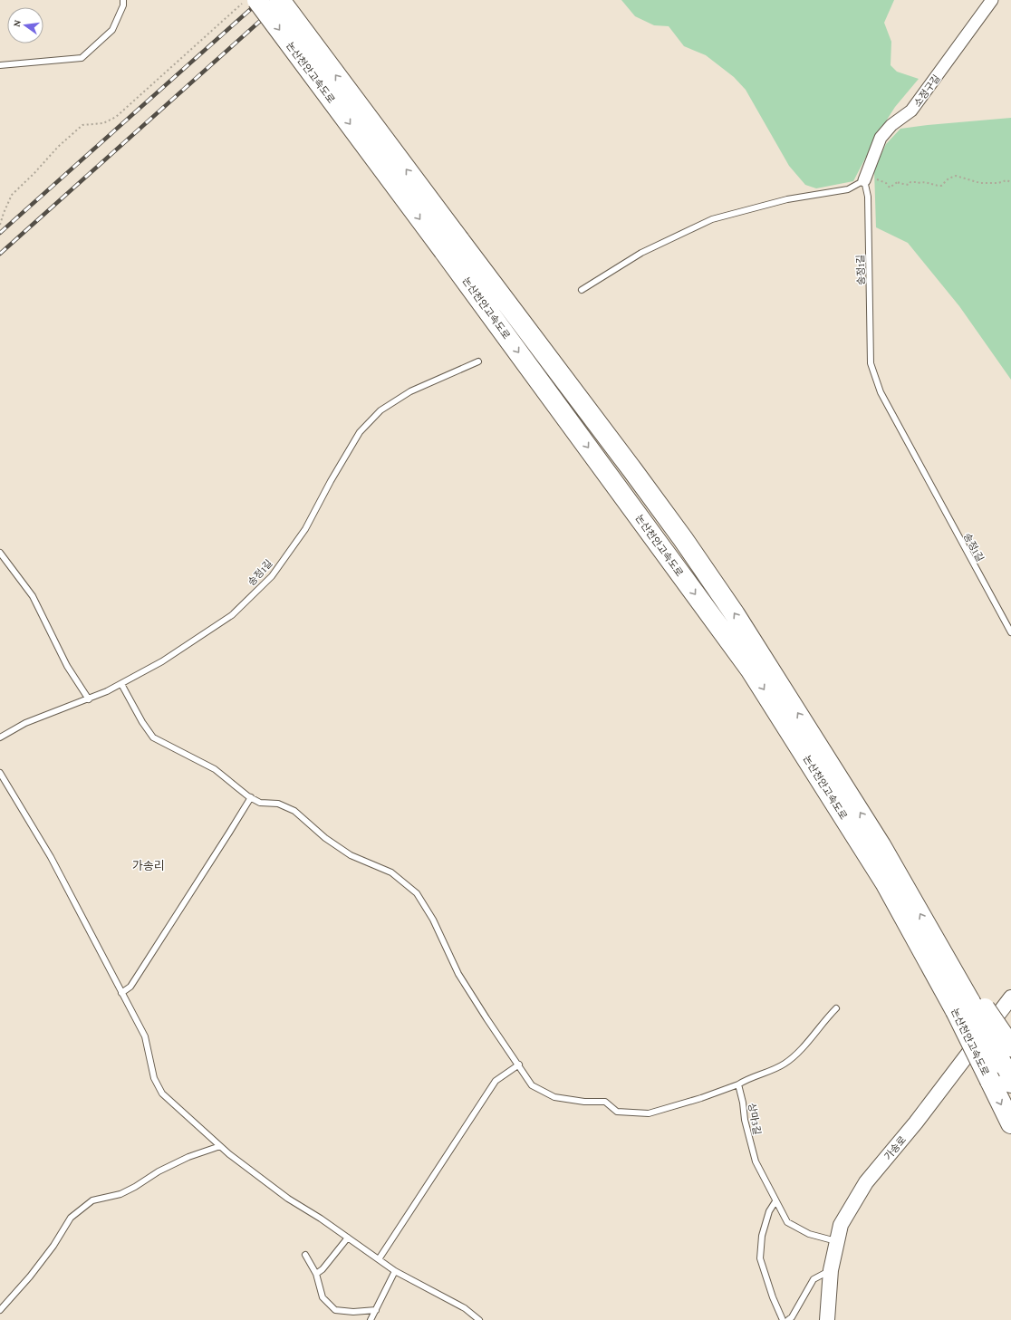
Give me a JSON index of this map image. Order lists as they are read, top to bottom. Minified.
{"streets":{"highway":["논산천안고속도로"],"street":["소정구길","가송로"],"lane":["송정1길","상마3길"]},"crossings":[["소정구길","송정1길"],["상마3길","가송로"]],"districts":["가송리"],"north":"left"}
